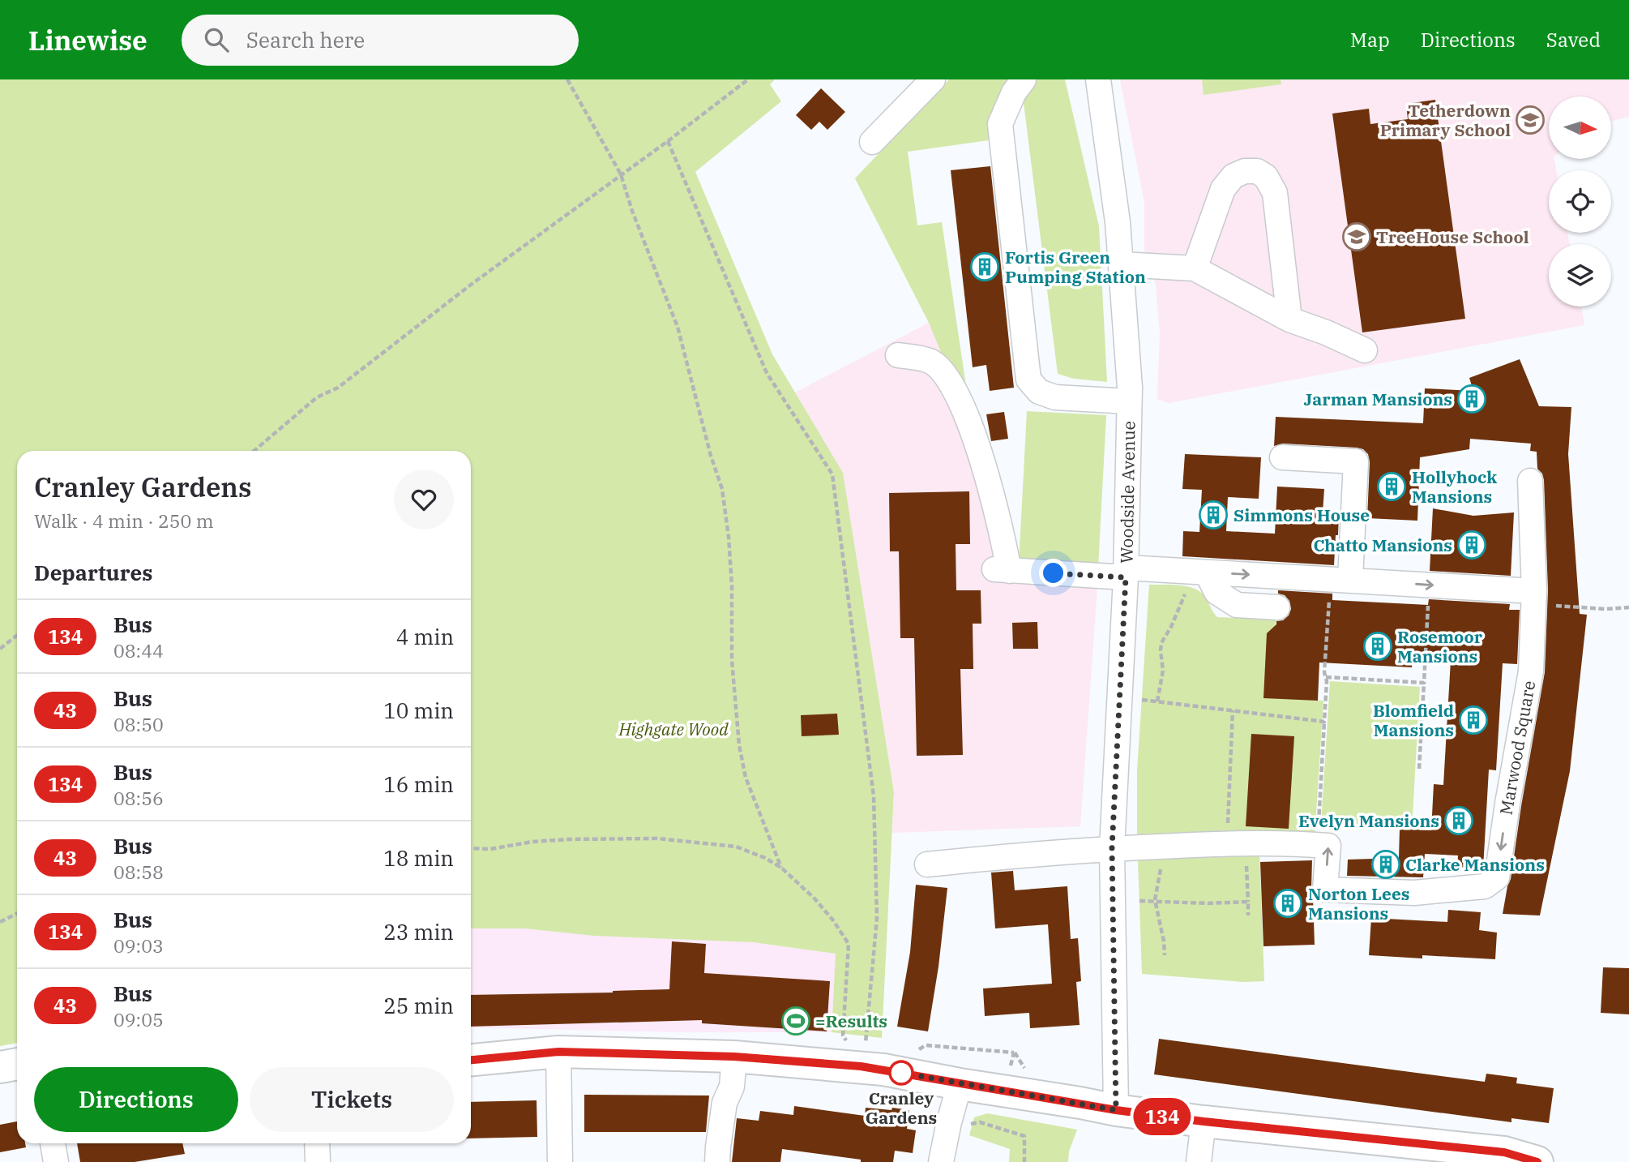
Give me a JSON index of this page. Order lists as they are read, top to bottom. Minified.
{"streets":{"street":["Woodside Avenue","Marwood Square"]},"parks":["Highgate Wood"],"places":{"school or university":["Tetherdown Primary School","TreeHouse School"],"building":["Fortis Green Pumping Station","Jarman Mansions","Hollyhock Mansions","Simmons House","Chatto Mansions","Rosemoor Mansions","Blomfield Mansions","Evelyn Mansions","Clarke Mansions","Norton Lees Mansions"],"sports":["=Results"],"other":["Cranley Gardens"]},"lines":["bus line 134"],"north":"right","page":{"header":"Linewise","search":"Search here","nav":["Map","Directions","Saved"],"on_map":"134","heading":[["Cranley Gardens","Walk · 4 min · 250 m"],"Departures"],"list":[{"mark":"134","name":"Bus","note":"08:44","value":"4 min"},{"mark":"43","name":"Bus","note":"08:50","value":"10 min"},{"mark":"134","name":"Bus","note":"08:56","value":"16 min"},{"mark":"43","name":"Bus","note":"08:58","value":"18 min"},{"mark":"134","name":"Bus","note":"09:03","value":"23 min"},{"mark":"43","name":"Bus","note":"09:05","value":"25 min"}],"buttons":["Directions","Tickets"]}}
